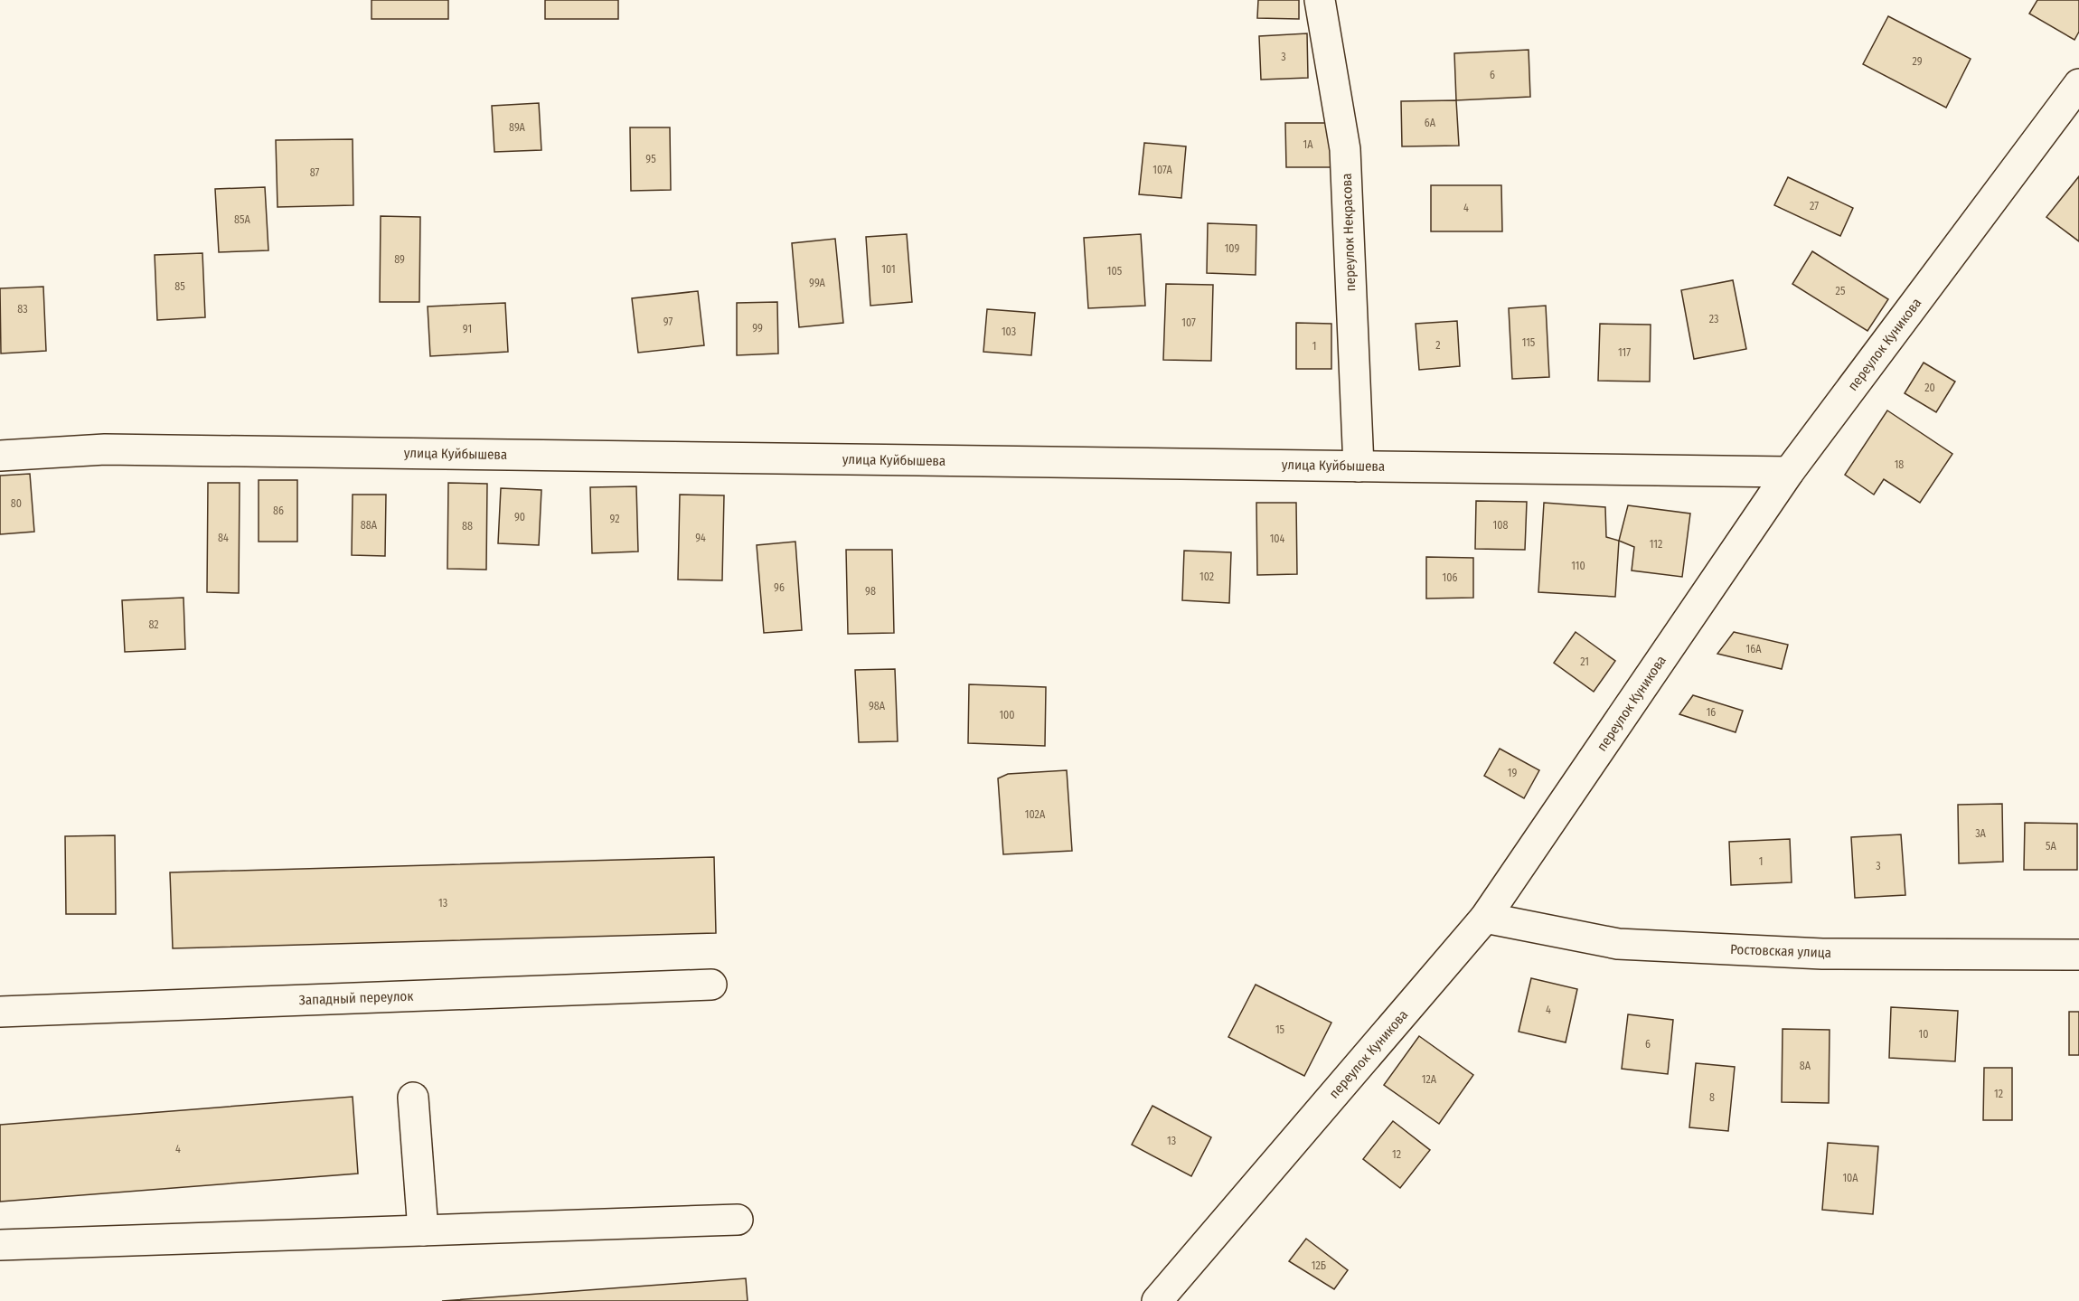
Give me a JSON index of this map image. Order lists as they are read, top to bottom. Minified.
{"streets":{"street":["переулок Некрасова","переулок Куникова","улица Куйбышева","Ростовская улица","Западный переулок"]},"crossings":[["переулок Некрасова","улица Куйбышева"],["переулок Куникова","улица Куйбышева"],["переулок Куникова","Ростовская улица"]],"house_numbers":["3","29","6","6А","89А","1А","95","107А","87","27","4","85А","109","89","101","105","99А","85","25","83","23","97","107","99","91","103","115","2","1","117","20","18","80","86","90","92","88А","108","88","84","94","104","112","110","102","106","96","98","82","16А","21","98А","16","100","19","102А","3А","5А","1","3","13","4","15","10","6","8А","12А","12","8","13","4","12","10А","12Б"]}
